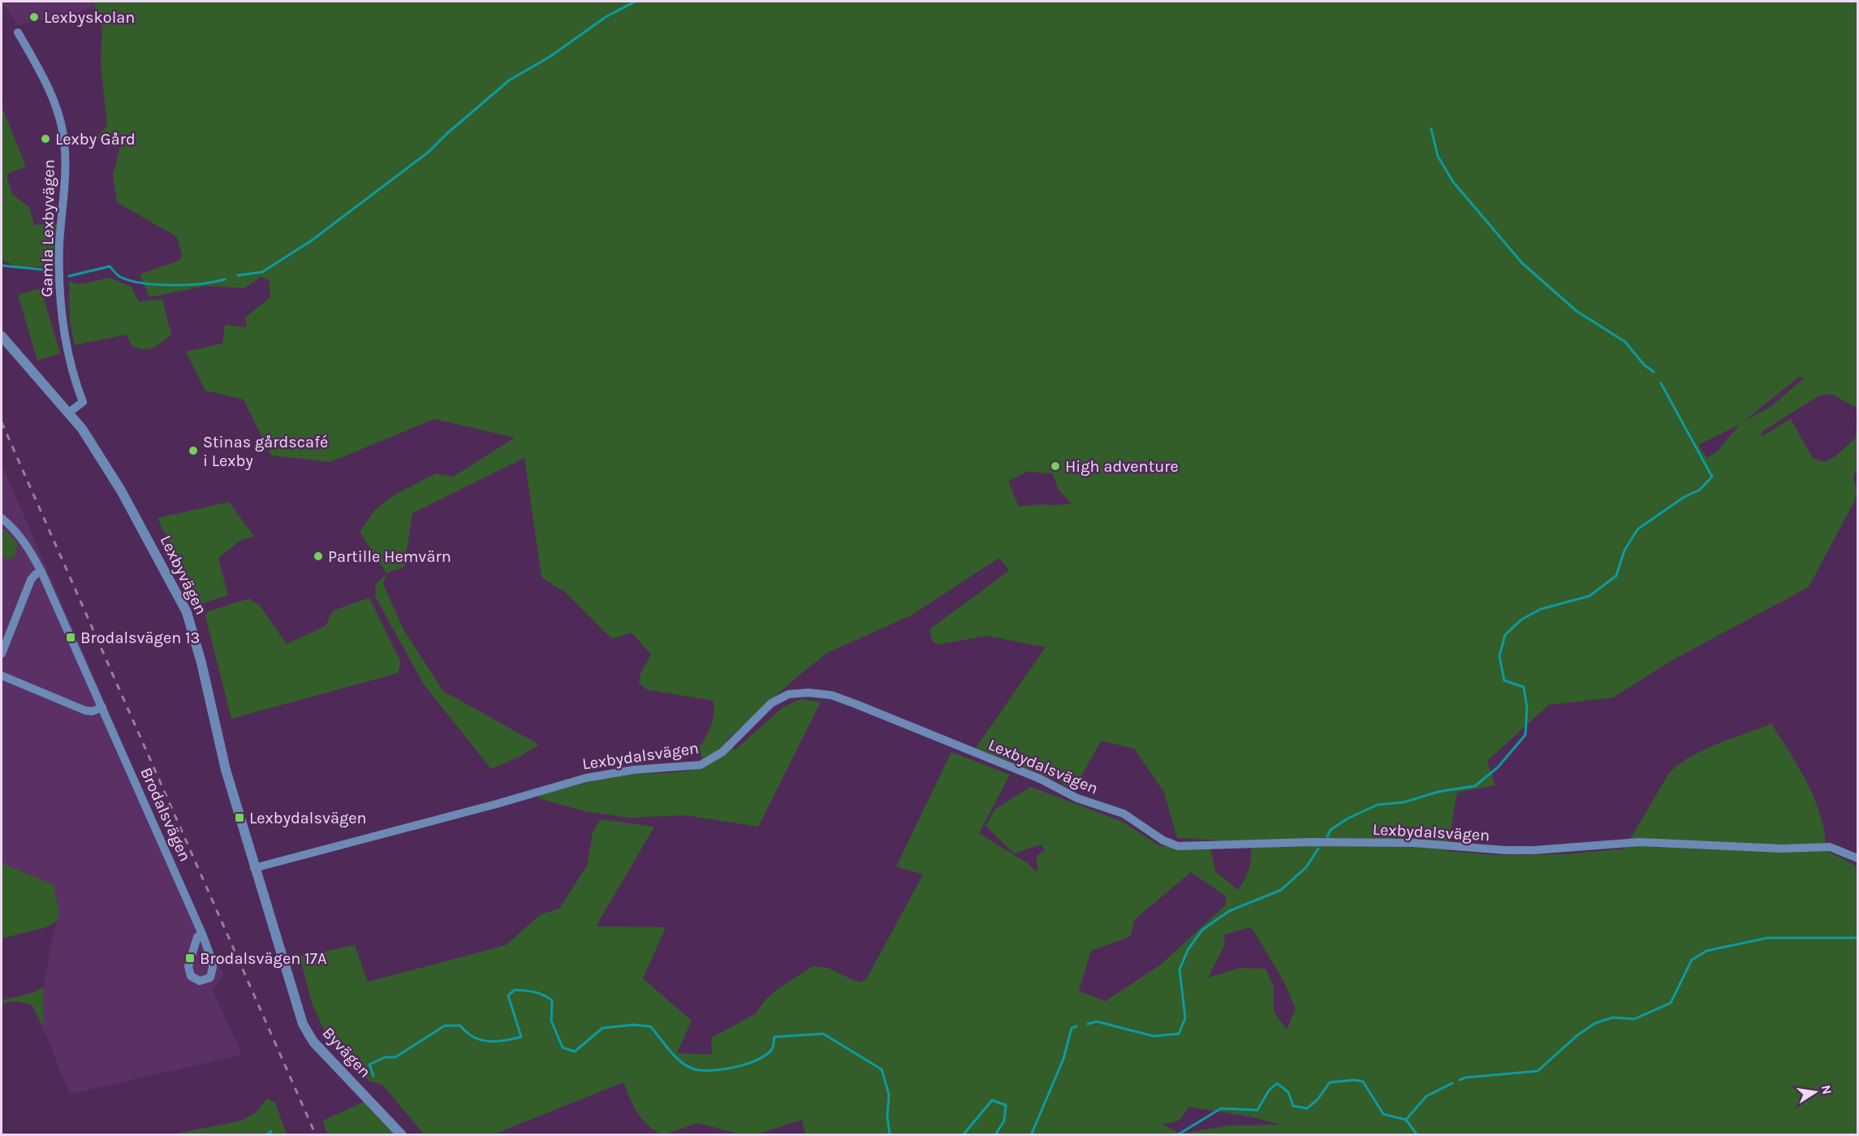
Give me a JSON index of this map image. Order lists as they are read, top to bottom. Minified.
{"streets":{"street":["Gamla Lexbyvägen","Lexbyvägen","Lexbydalsvägen","Brodalsvägen","Byvägen"]},"crossings":[["Gamla Lexbyvägen","Lexbyvägen"],["Lexbyvägen","Lexbydalsvägen"],["Lexbyvägen","Byvägen"],["Lexbydalsvägen","Byvägen"]],"places":{"other":["Lexbyskolan","Lexby Gård","Stinas gårdscafé i Lexby","High adventure","Partille Hemvärn"],"transit":["Brodalsvägen 13","Lexbydalsvägen","Brodalsvägen 17A"]},"north":"right"}
